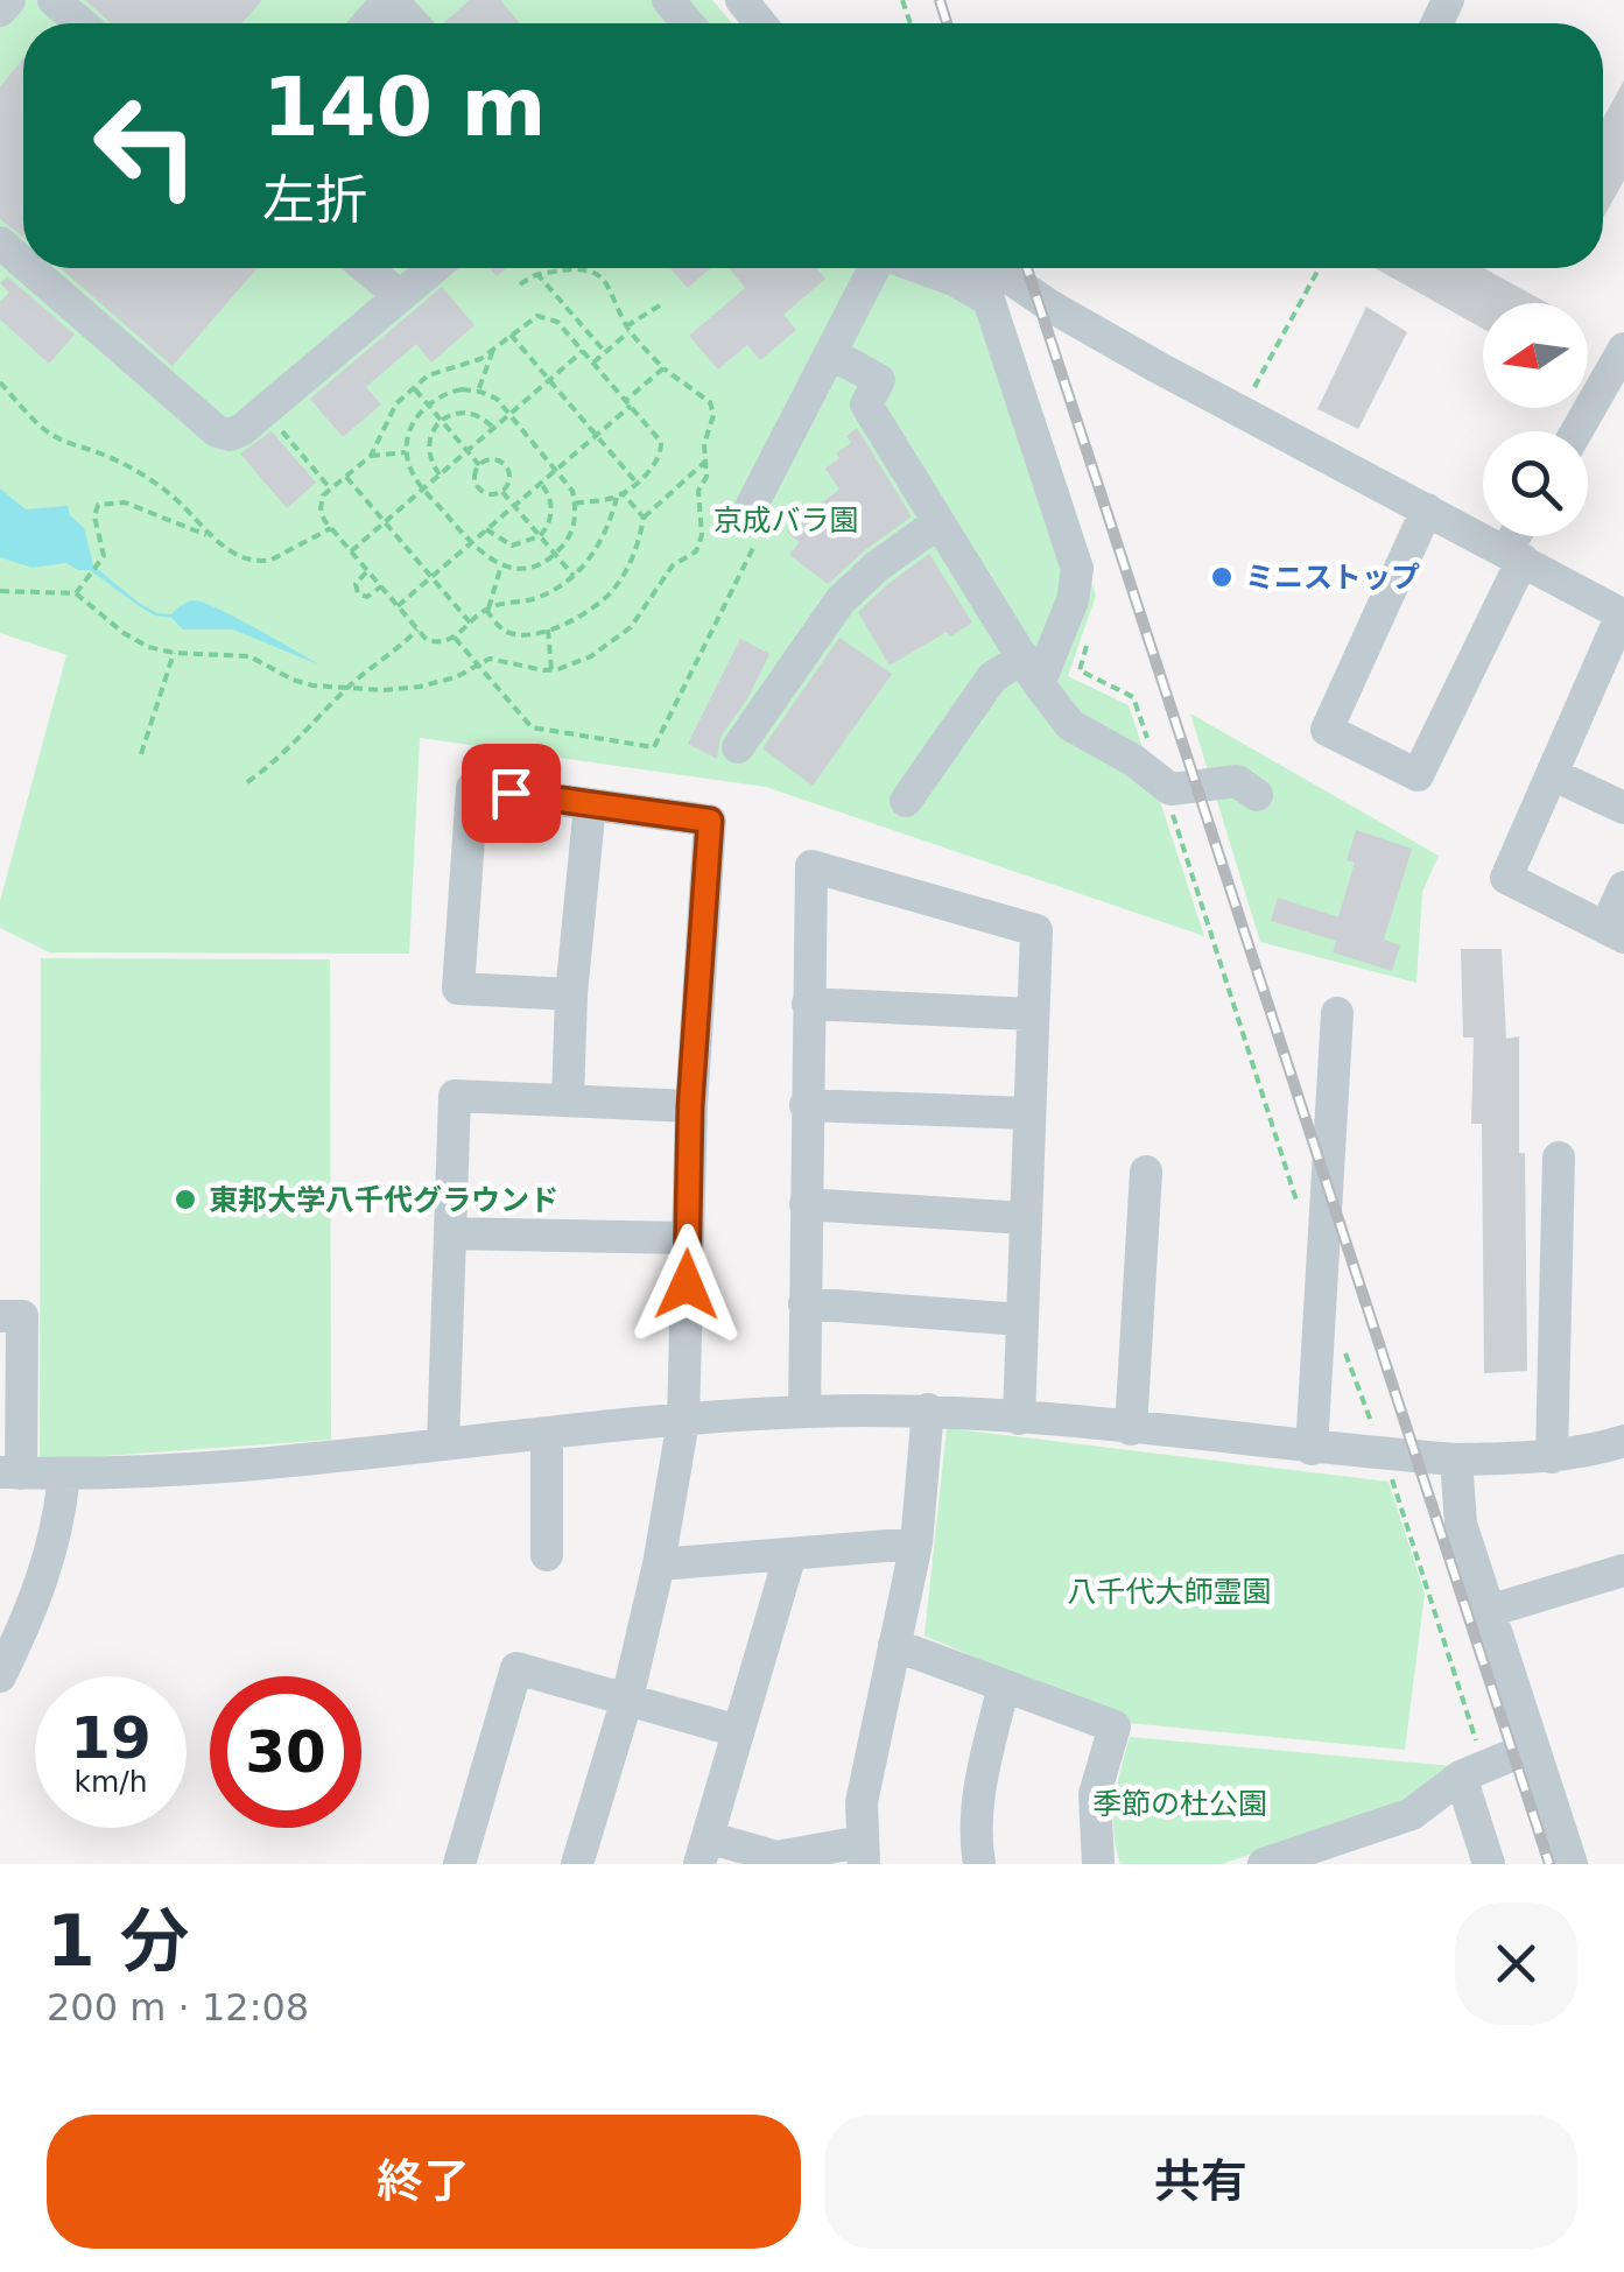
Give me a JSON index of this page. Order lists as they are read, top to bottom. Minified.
{"parks":["京成バラ園","八千代大師霊園","季節の杜公園"],"places":["ミニストップ","東邦大学八千代グラウンド"],"north":"left","page":{"turn":["140 m","左折"],"speed":"19 km/h","limit":"30","heading":["1 分","200 m · 12:08"],"buttons":["終了","共有"]}}
